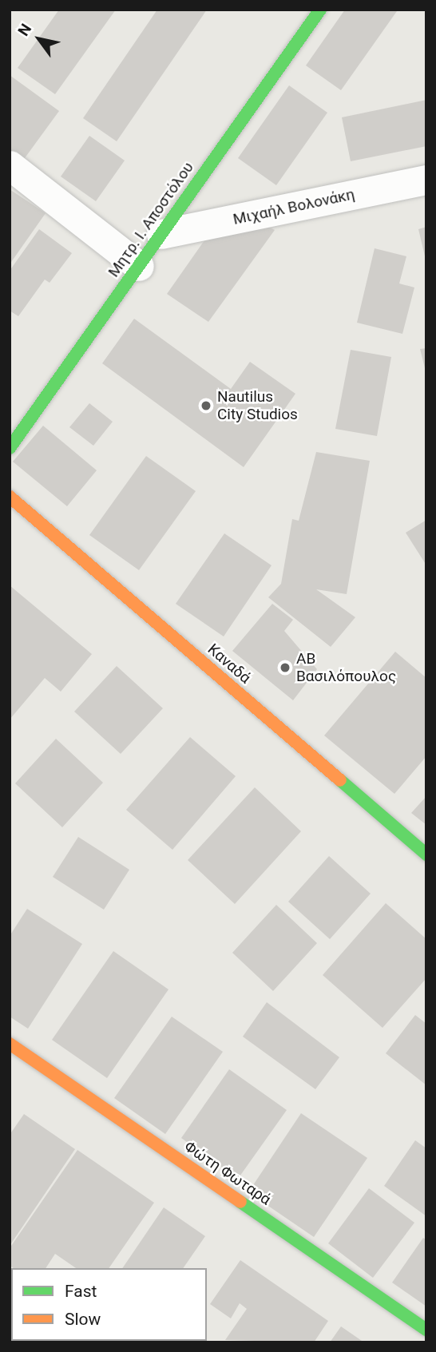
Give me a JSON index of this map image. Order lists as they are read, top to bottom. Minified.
{"streets":{"street":["Μιχαήλ Βολονάκη","Μητρ. Ι. Αποστόλου","Καναδά","Φώτη Φωταρά"]},"crossings":[["Μιχαήλ Βολονάκη","Μητρ. Ι. Αποστόλου"]],"places":["Nautilus City Studios","ΑΒ Βασιλόπουλος"],"legend":["Fast","Slow"],"north":"top left"}
